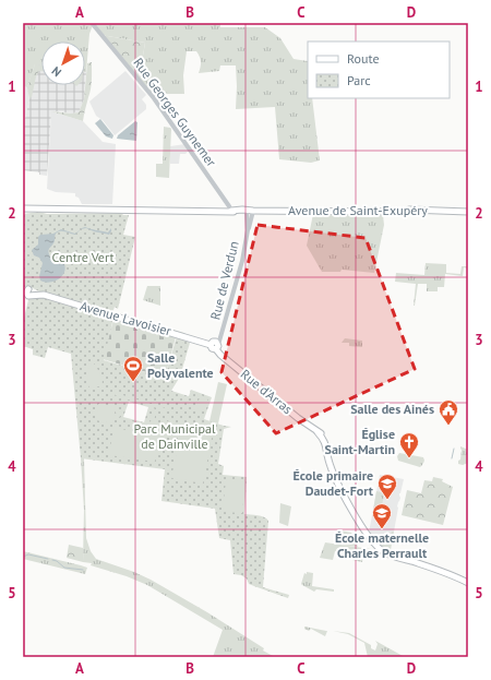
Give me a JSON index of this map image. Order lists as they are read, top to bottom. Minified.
{"streets":{"main road":["Avenue de Saint-Exupéry","Avenue Lavoisier","Rue d'Arras"],"street":["Rue Georges Guynemer","Rue de Verdun"]},"crossings":[["Rue Georges Guynemer","Avenue de Saint-Exupéry"],["Rue de Verdun","Avenue Lavoisier"],["Rue de Verdun","Rue d'Arras"],["Avenue Lavoisier","Rue d'Arras"]],"parks":["Centre Vert","Parc Municipal de Dainville"],"places":{"sports":["Salle Polyvalente"],"public building":["Salle des Ainés"],"church":["Église Saint-Martin"],"school or university":["École primaire Daudet-Fort","École maternelle Charles Perrault"]},"legend":["Route","Parc"],"north":"bottom left","grid":{"columns":["A","B","C","D"],"rows":["1","2","3","4","5"]}}
